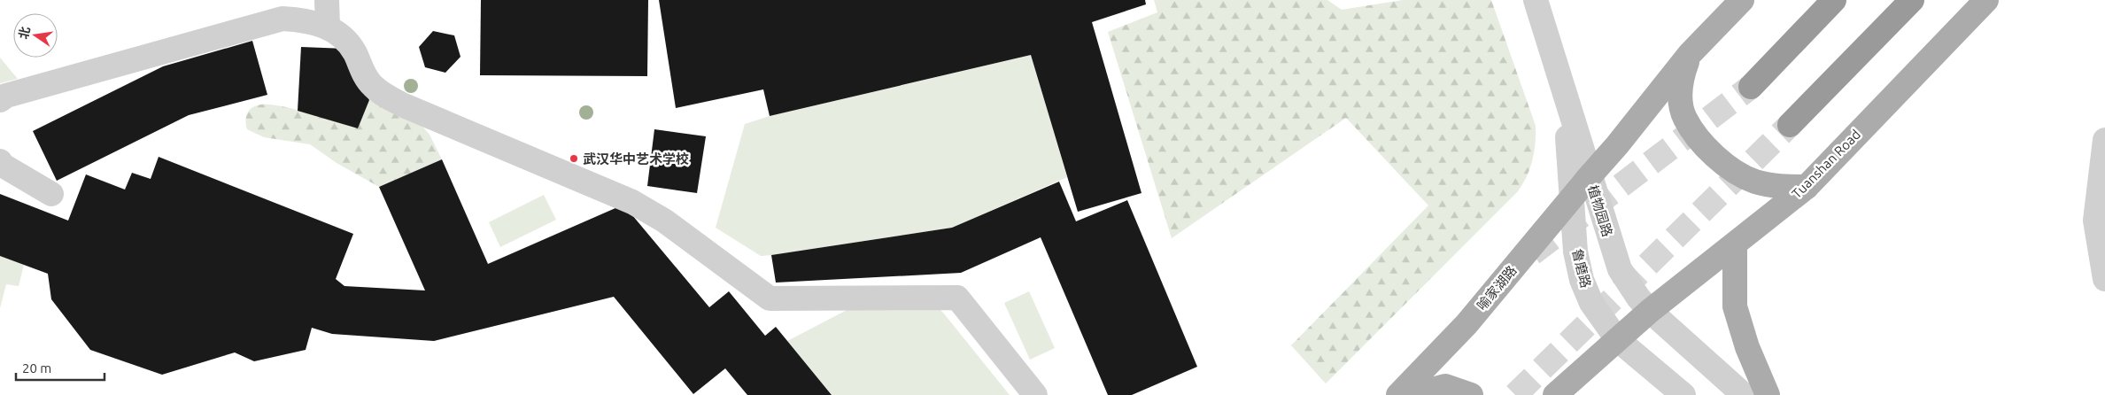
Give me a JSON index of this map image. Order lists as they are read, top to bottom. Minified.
{"streets":{"main road":["Tuanshan Road","喻家湖路"],"street":["植物园路","鲁磨路"]},"crossings":[["Tuanshan Road","植物园路"],["植物园路","鲁磨路"],["植物园路","喻家湖路"],["鲁磨路","喻家湖路"]],"places":["武汉华中艺术学校"],"scale_bar":"20 m","north":"left"}
